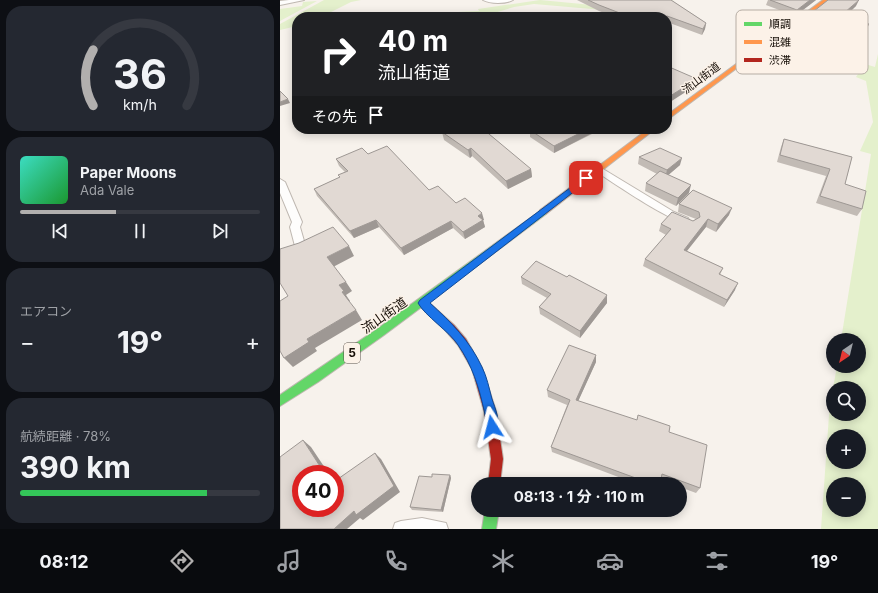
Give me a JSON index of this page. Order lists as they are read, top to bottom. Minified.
{"streets":{"main road":["流山街道","5"]},"legend":["順調","混雑","渋滞"],"north":"bottom left","page":{"turn":["40 m","流山街道"],"then":"その先","song":["Paper Moons","Ada Vale"],"tile":["エアコン",["航続距離 · 78%","390 km"]],"heat":["−","19°","+"],"map_buttons":["+","−"],"limit":"40","trip":"08:13 · 1 分 · 110 m","tabs":["08:12","19°"],"gauge":["36","km/h"]}}
